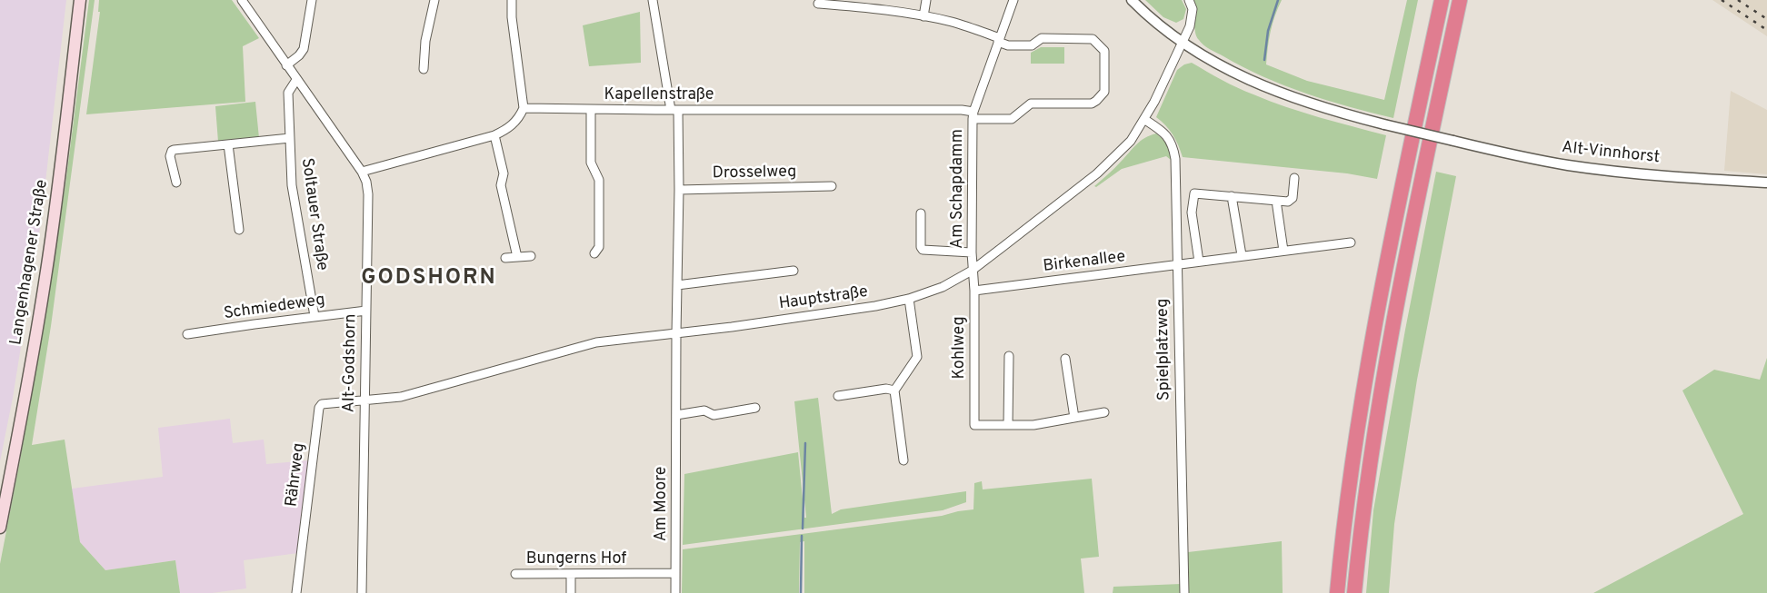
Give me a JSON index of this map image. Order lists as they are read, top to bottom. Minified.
{"streets":{"main road":["Langenhagener Straße"],"street":["Kapellenstraße","Alt-Vinnhorst","Drosselweg","Am Schapdamm","Soltauer Straße","Birkenallee","Hauptstraße","Schmiedeweg","Kohlweg","Spielplatzweg","Alt-Godshorn","Rährweg","Am Moore","Bungerns Hof"]},"crossings":[["Kapellenstraße","Am Schapdamm"],["Kapellenstraße","Am Moore"],["Alt-Vinnhorst","Hauptstraße"],["Drosselweg","Am Moore"],["Am Schapdamm","Hauptstraße"],["Am Schapdamm","Kohlweg"],["Soltauer Straße","Schmiedeweg"],["Soltauer Straße","Alt-Godshorn"],["Birkenallee","Kohlweg"],["Birkenallee","Spielplatzweg"],["Hauptstraße","Kohlweg"],["Hauptstraße","Spielplatzweg"],["Hauptstraße","Alt-Godshorn"],["Hauptstraße","Rährweg"],["Hauptstraße","Am Moore"],["Schmiedeweg","Alt-Godshorn"],["Alt-Godshorn","Rährweg"],["Am Moore","Bungerns Hof"]],"districts":["GODSHORN"]}
